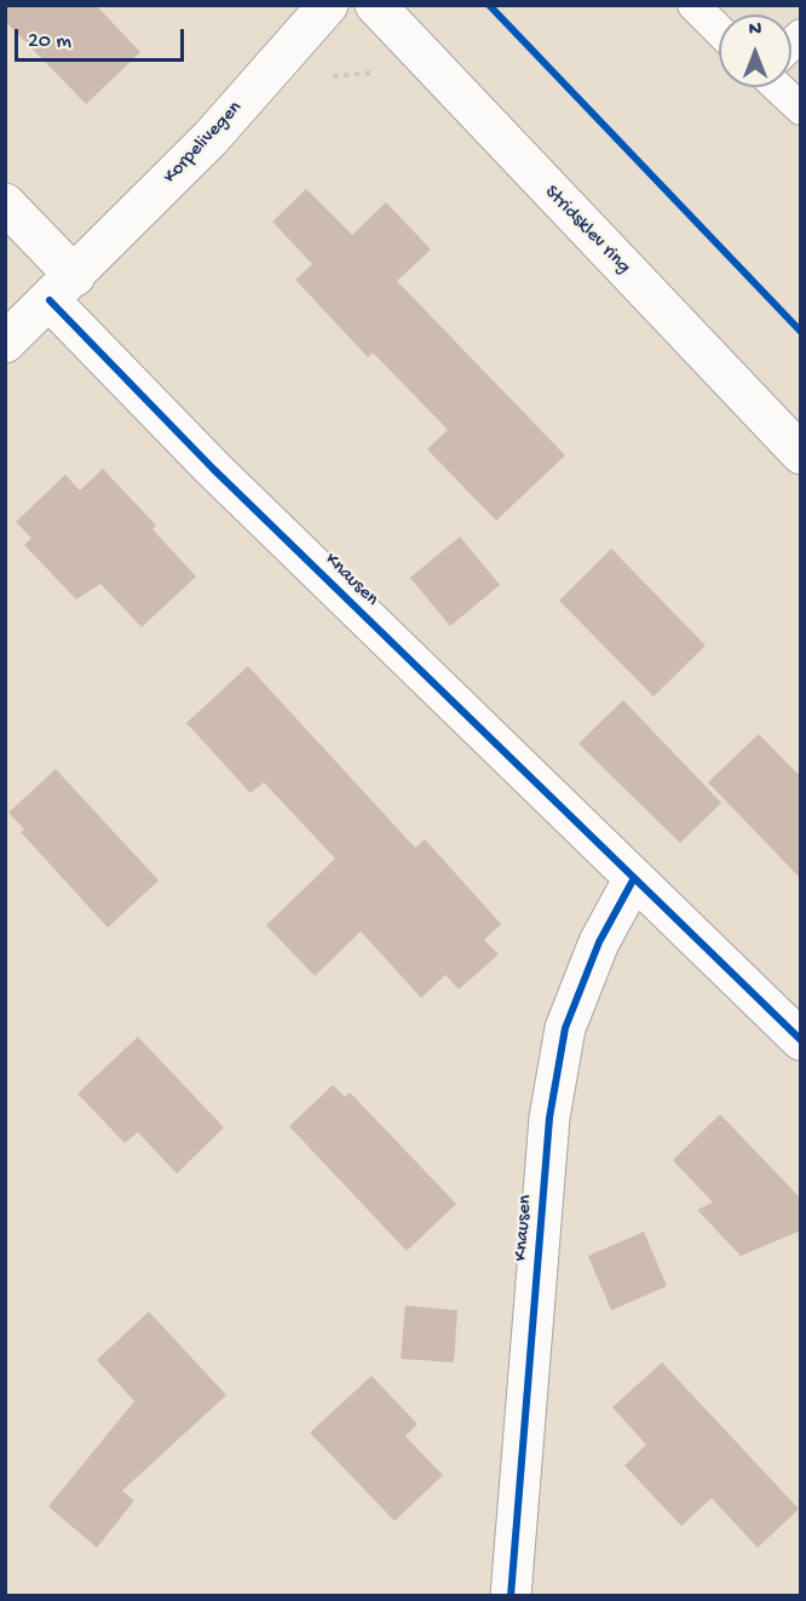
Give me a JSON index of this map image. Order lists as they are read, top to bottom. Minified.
{"streets":{"street":["Korpelivegen","Stridsklev ring","Knausen"]},"crossings":[["Korpelivegen","Knausen"]],"scale_bar":"20 m","north":"top"}
